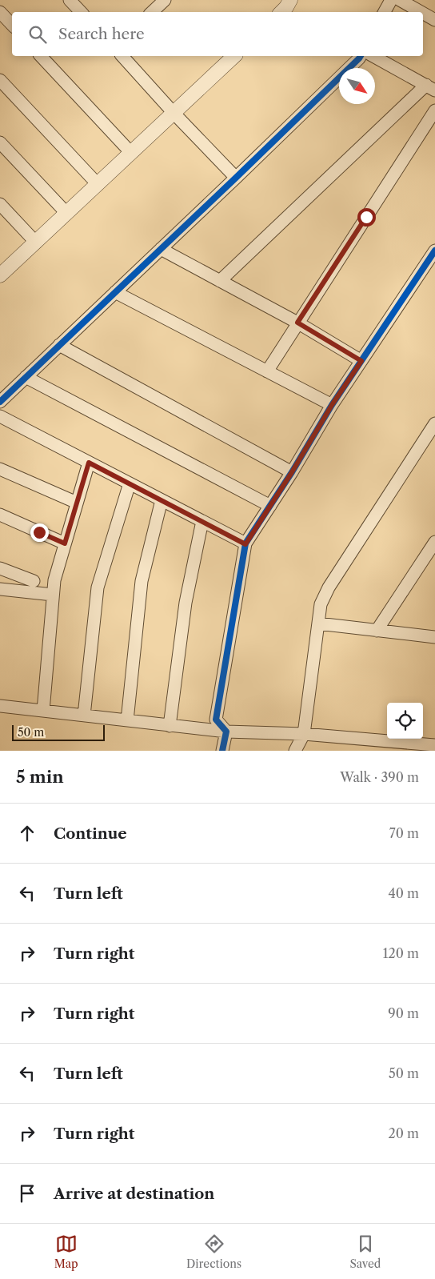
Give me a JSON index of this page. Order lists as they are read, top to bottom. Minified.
{"scale_bar":"50 m","north":"bottom right","page":{"search":"Search here","scale":"50 m","heading":["5 min","Walk · 390 m"],"list":[["Continue","70 m"],["Turn left","40 m"],["Turn right","120 m"],["Turn right","90 m"],["Turn left","50 m"],["Turn right","20 m"],"Arrive at destination"],"nav":["Map","Directions","Saved"]}}
